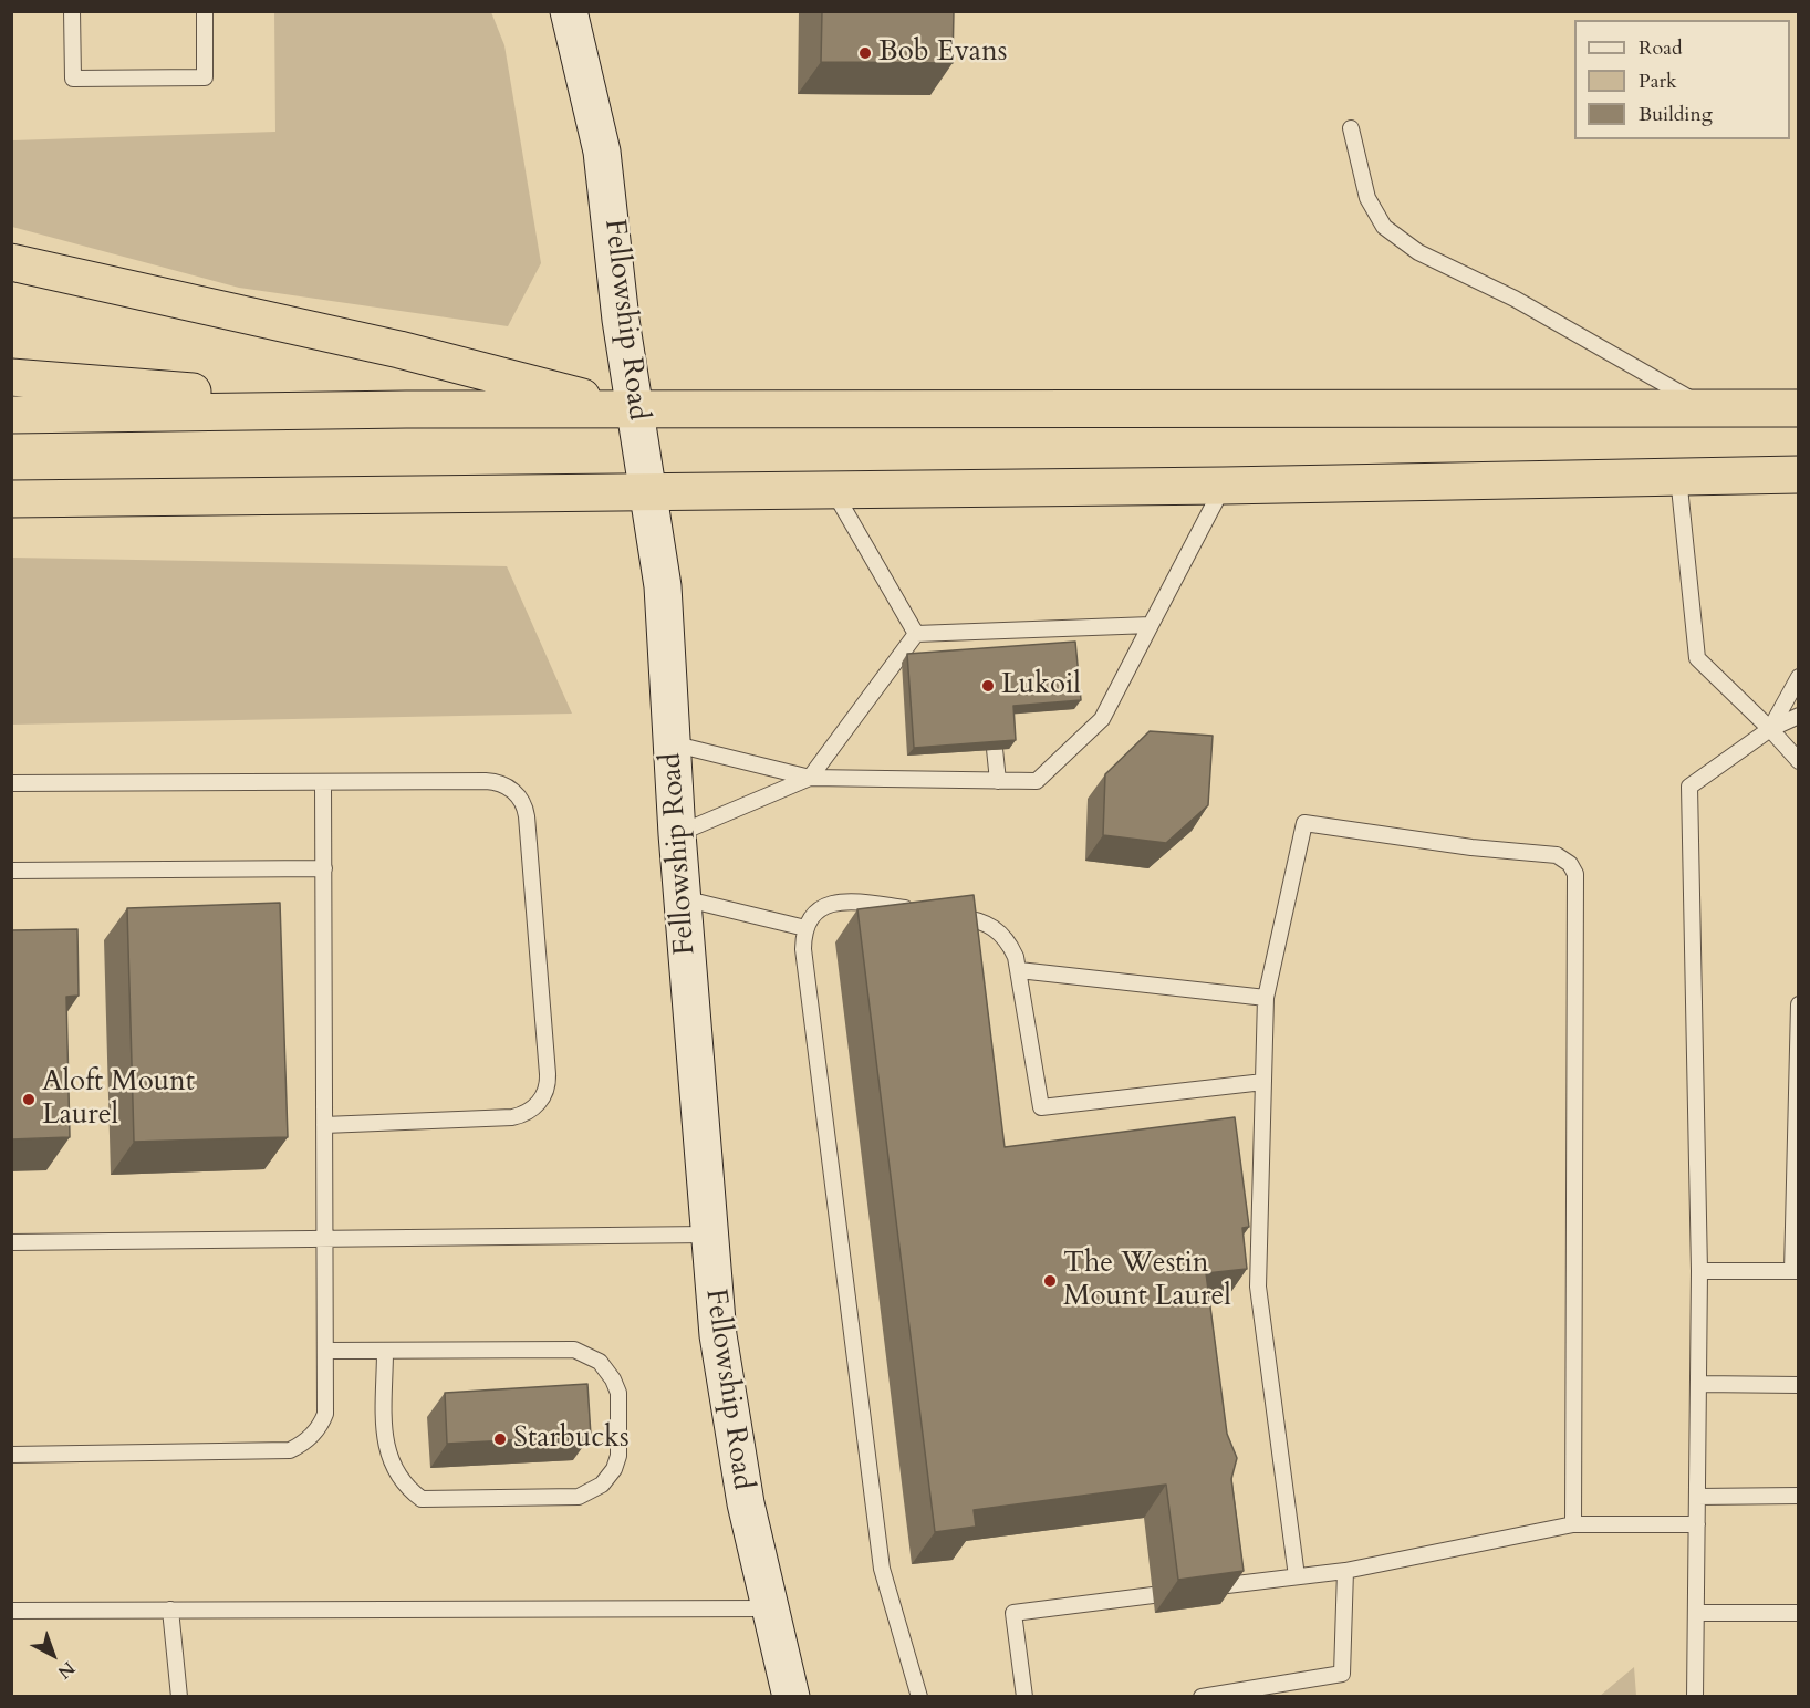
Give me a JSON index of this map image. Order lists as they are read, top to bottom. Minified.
{"streets":{"street":["Fellowship Road"]},"places":["Bob Evans","Lukoil","Aloft Mount Laurel","The Westin Mount Laurel","Starbucks"],"legend":["Road","Park","Building"],"north":"bottom right"}
